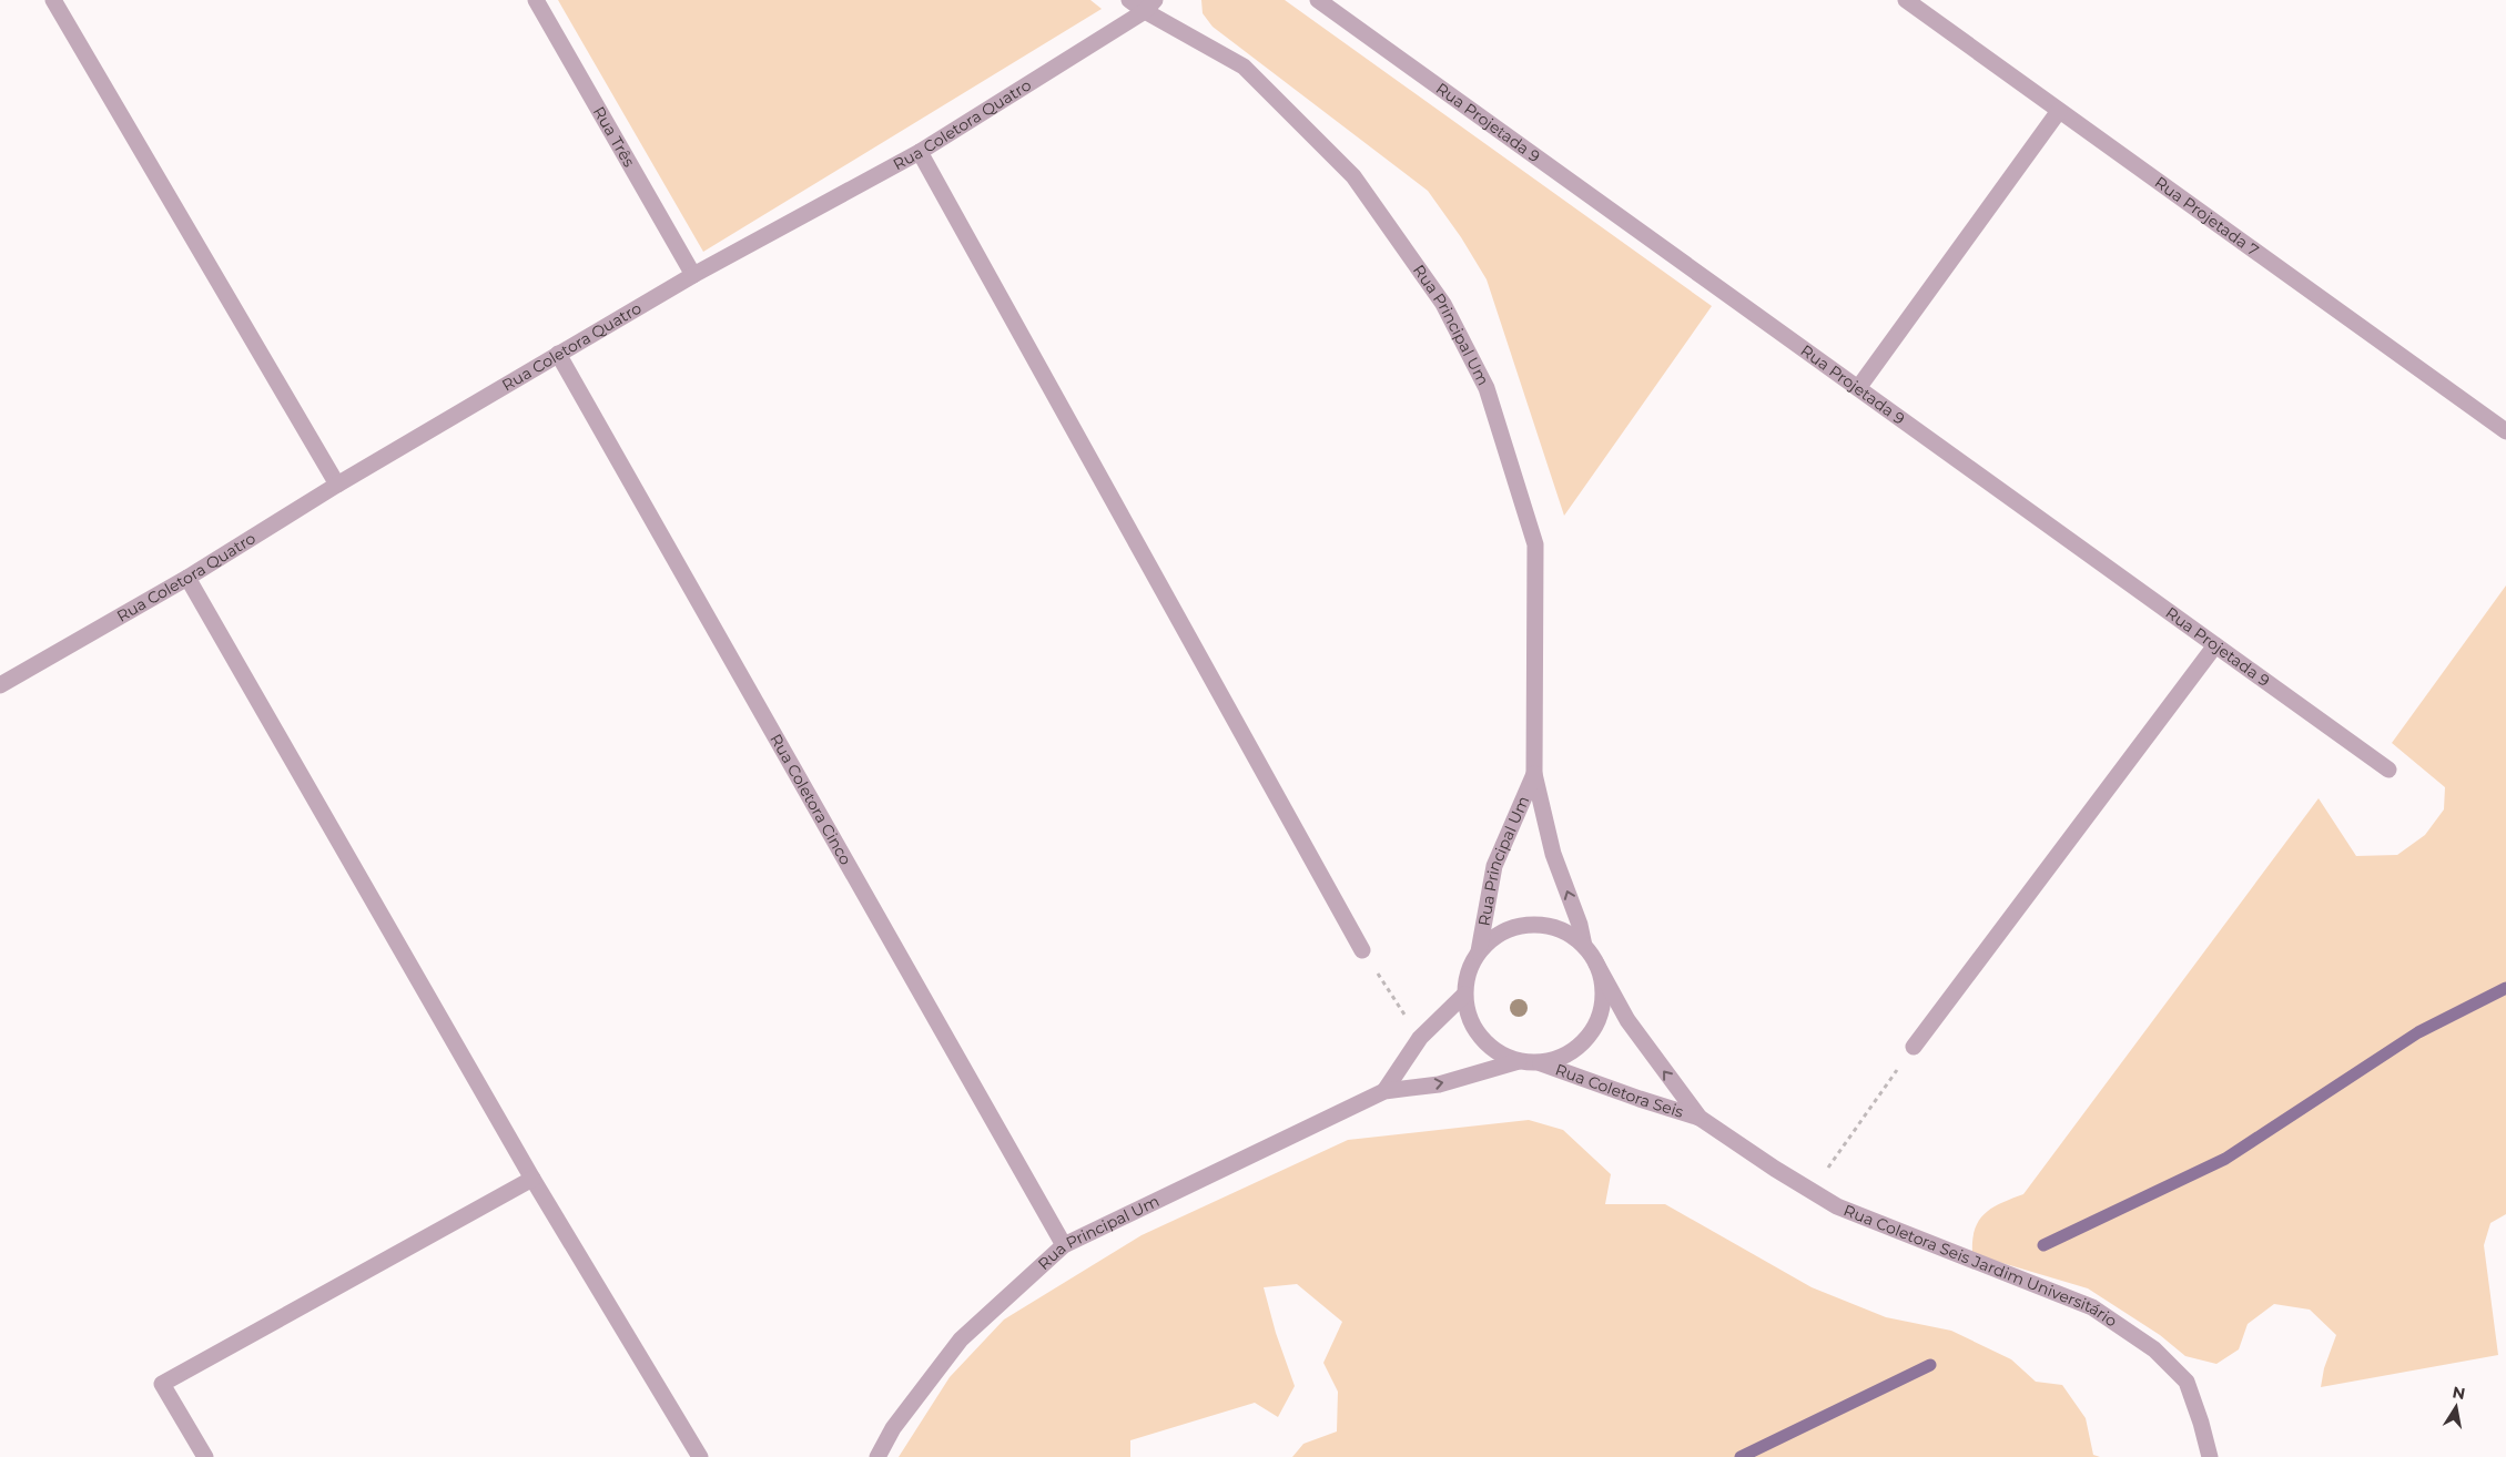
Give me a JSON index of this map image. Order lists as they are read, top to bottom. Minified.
{"streets":{"street":["Rua Projetada 9","Rua Coletora Quatro","Rua Três","Rua Projetada 7","Rua Principal Um","Rua Coletora Cinco","Rua Coletora Seis","Rua Coletora Seis Jardim Universitário"]},"crossings":[["Rua Coletora Quatro","Rua Três"],["Rua Coletora Quatro","Rua Principal Um"],["Rua Coletora Quatro","Rua Coletora Cinco"],["Rua Principal Um","Rua Coletora Cinco"],["Rua Principal Um","Rua Coletora Seis"],["Rua Coletora Seis","Rua Coletora Seis Jardim Universitário"]],"north":"top"}
